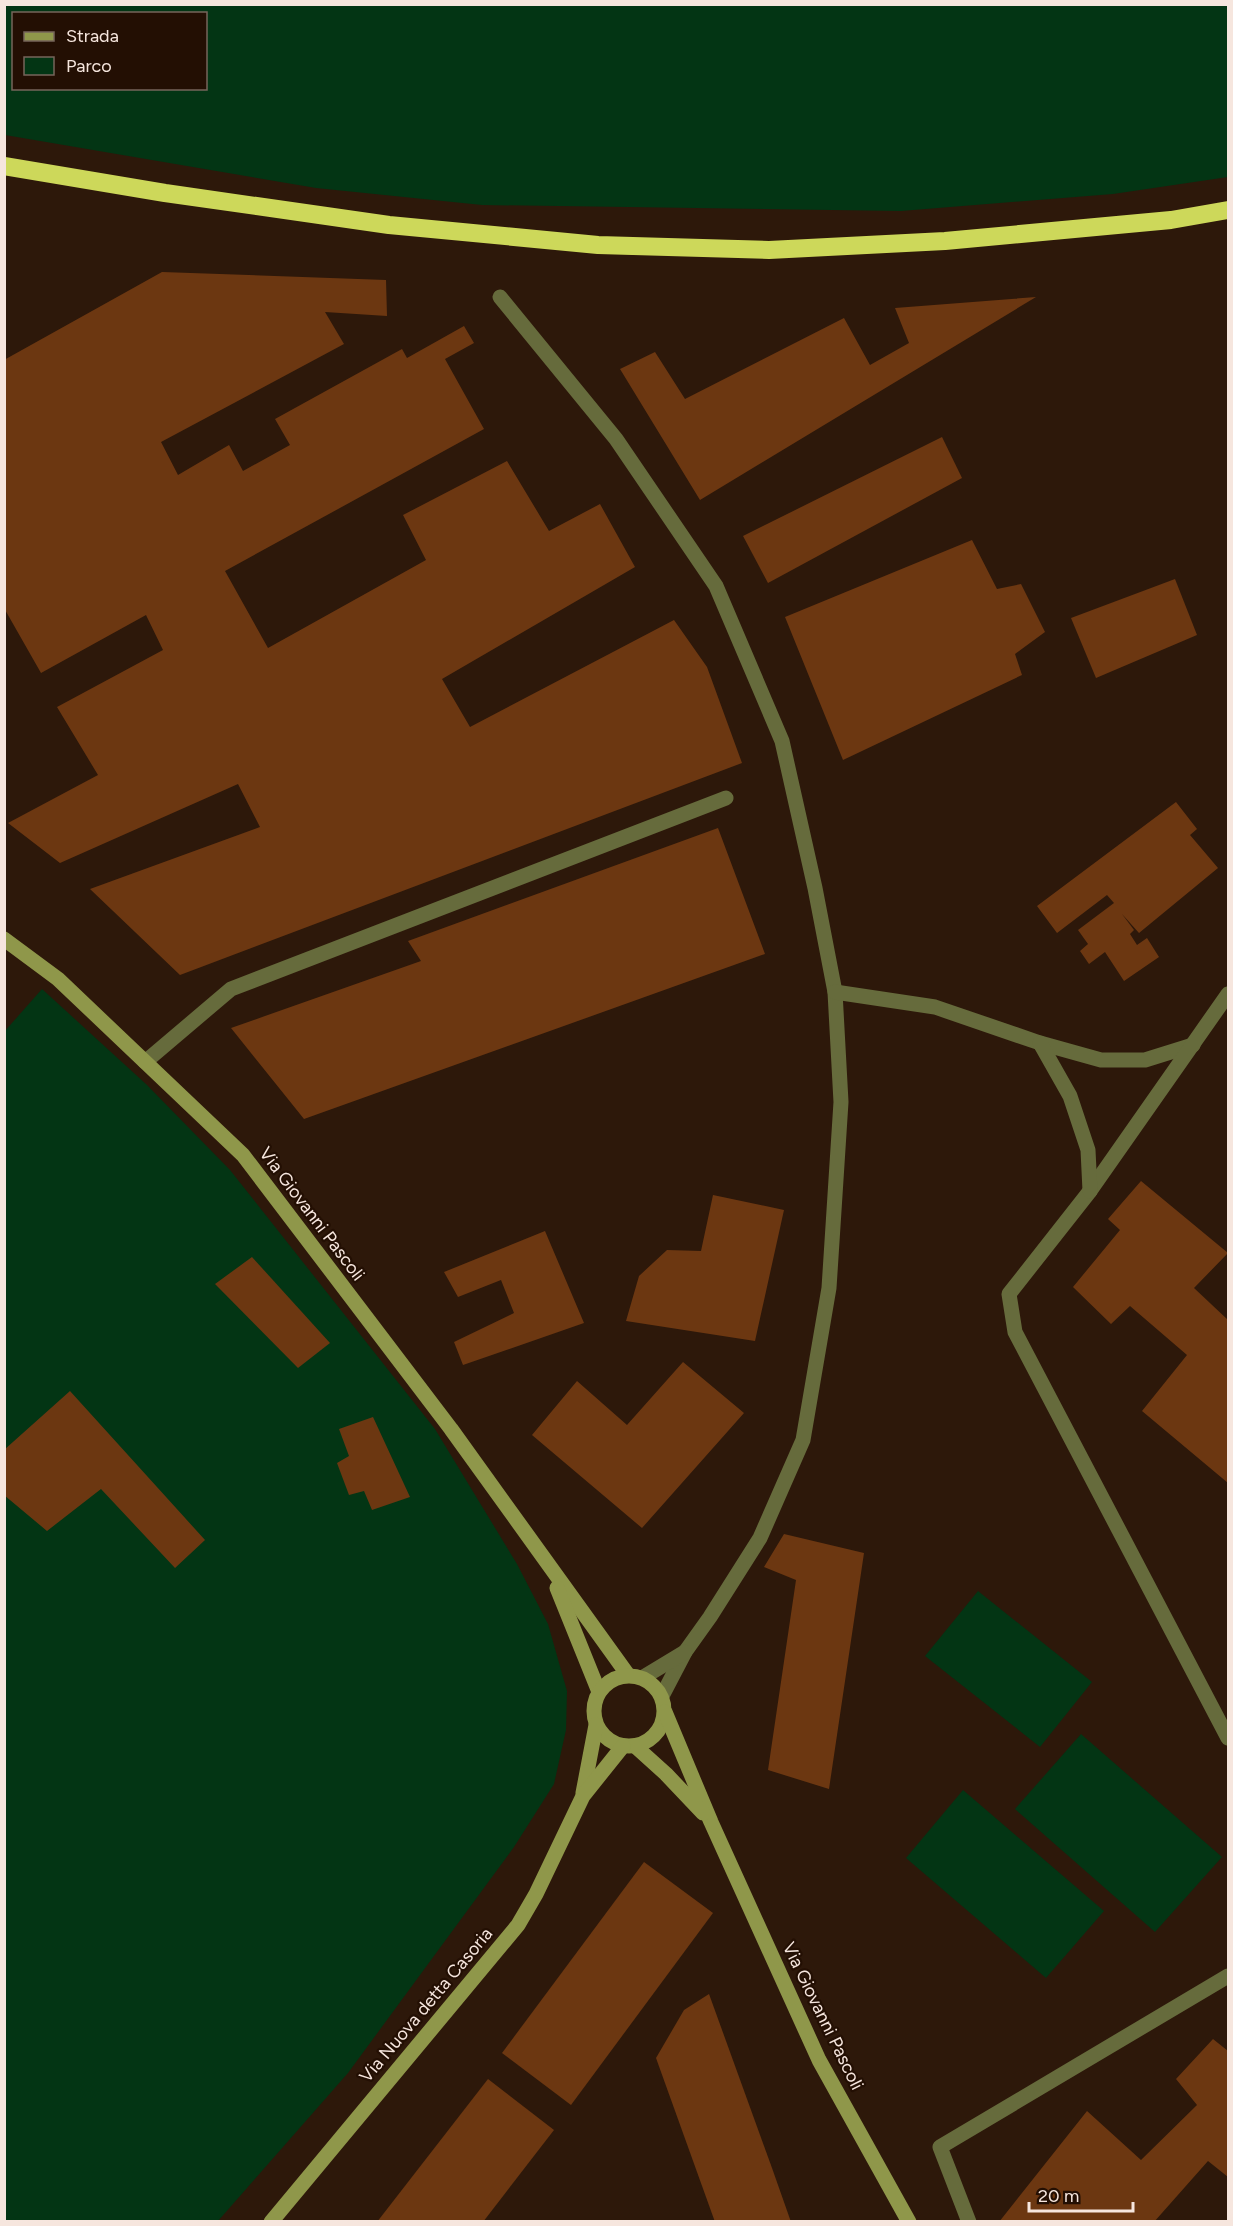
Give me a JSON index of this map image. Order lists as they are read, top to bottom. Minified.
{"streets":{"street":["Via Giovanni Pascoli","Via Nuova detta Casoria"]},"crossings":[["Via Giovanni Pascoli","Via Nuova detta Casoria"]],"legend":["Strada","Parco"],"scale_bar":"20 m"}
